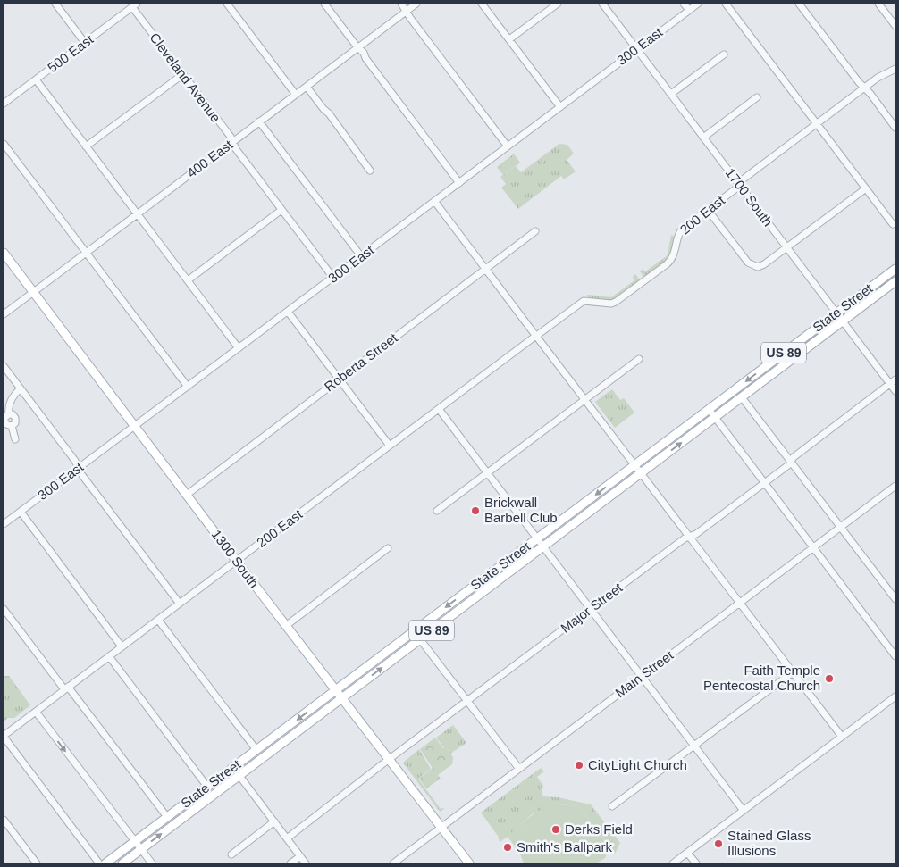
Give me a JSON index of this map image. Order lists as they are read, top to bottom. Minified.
{"streets":{"main road":["State Street","US 89","1300 South"],"street":["300 East","500 East","Cleveland Avenue","400 East","1700 South","200 East","Roberta Street","Major Street","Main Street"]},"crossings":[["300 East","Cleveland Avenue"],["300 East","1700 South"],["300 East","1300 South"],["500 East","Cleveland Avenue"],["Cleveland Avenue","400 East"],["400 East","1300 South"],["1700 South","200 East"],["1700 South","State Street"],["1700 South","Major Street"],["200 East","1300 South"],["State Street","1300 South"],["Roberta Street","1300 South"],["1300 South","Major Street"],["1300 South","Main Street"]],"places":["Brickwall Barbell Club","Faith Temple Pentecostal Church","CityLight Church","Derks Field","Stained Glass Illusions","Smith's Ballpark"]}
